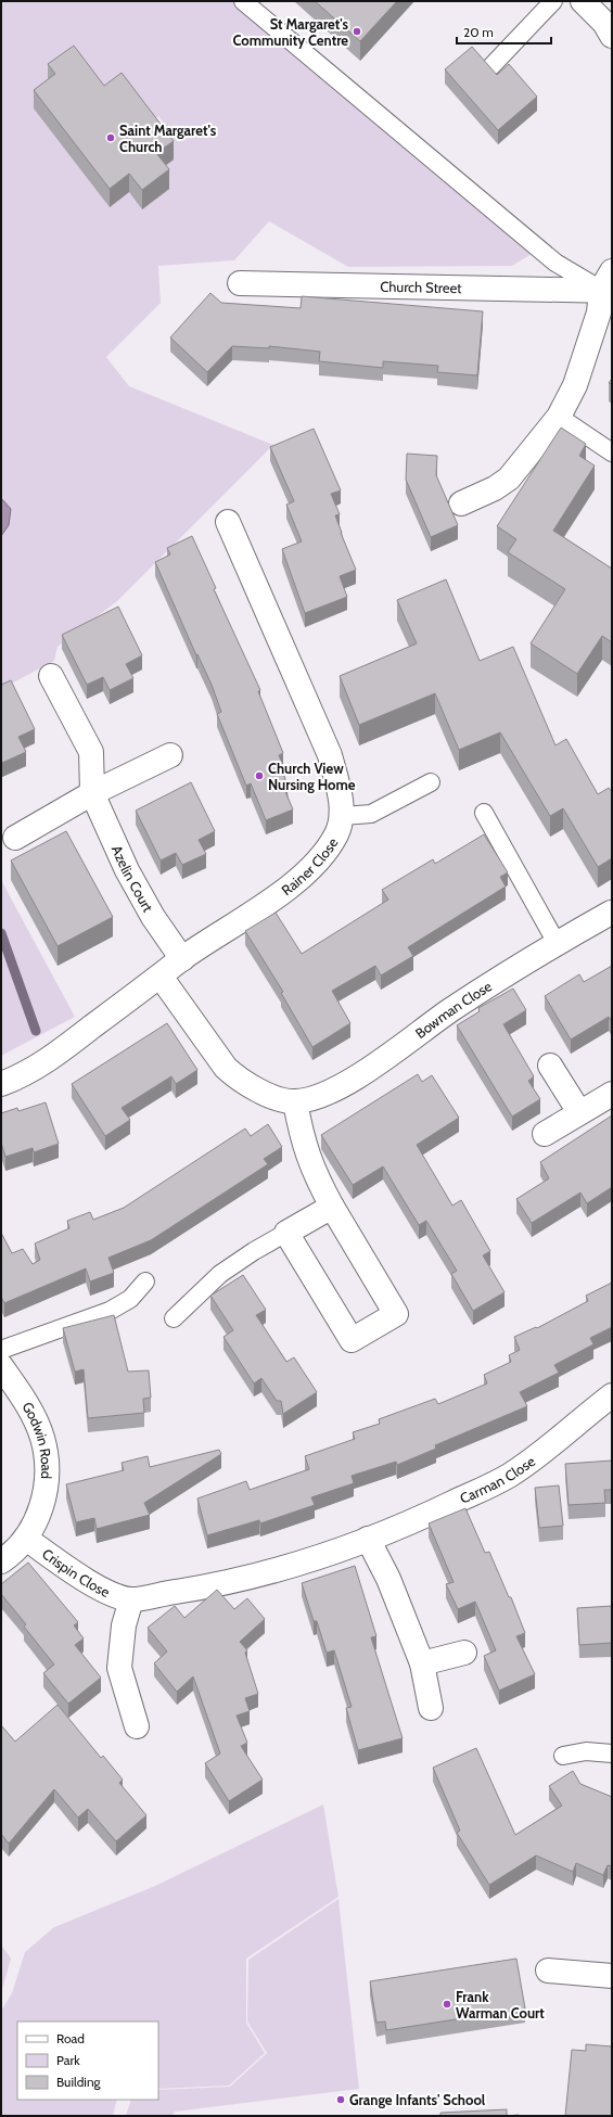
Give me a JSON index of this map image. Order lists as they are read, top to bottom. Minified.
{"streets":{"street":["Church Street","Rainer Close","Azelin Court","Bowman Close","Godwin Road","Carman Close","Crispin Close"]},"crossings":[["Rainer Close","Azelin Court"],["Rainer Close","Bowman Close"],["Godwin Road","Crispin Close"],["Carman Close","Crispin Close"]],"places":["St Margaret's Community Centre","Saint Margaret's Church","Church View Nursing Home","Frank Warman Court","Grange Infants' School"],"legend":["Road","Park","Building"],"scale_bar":"20 m"}
